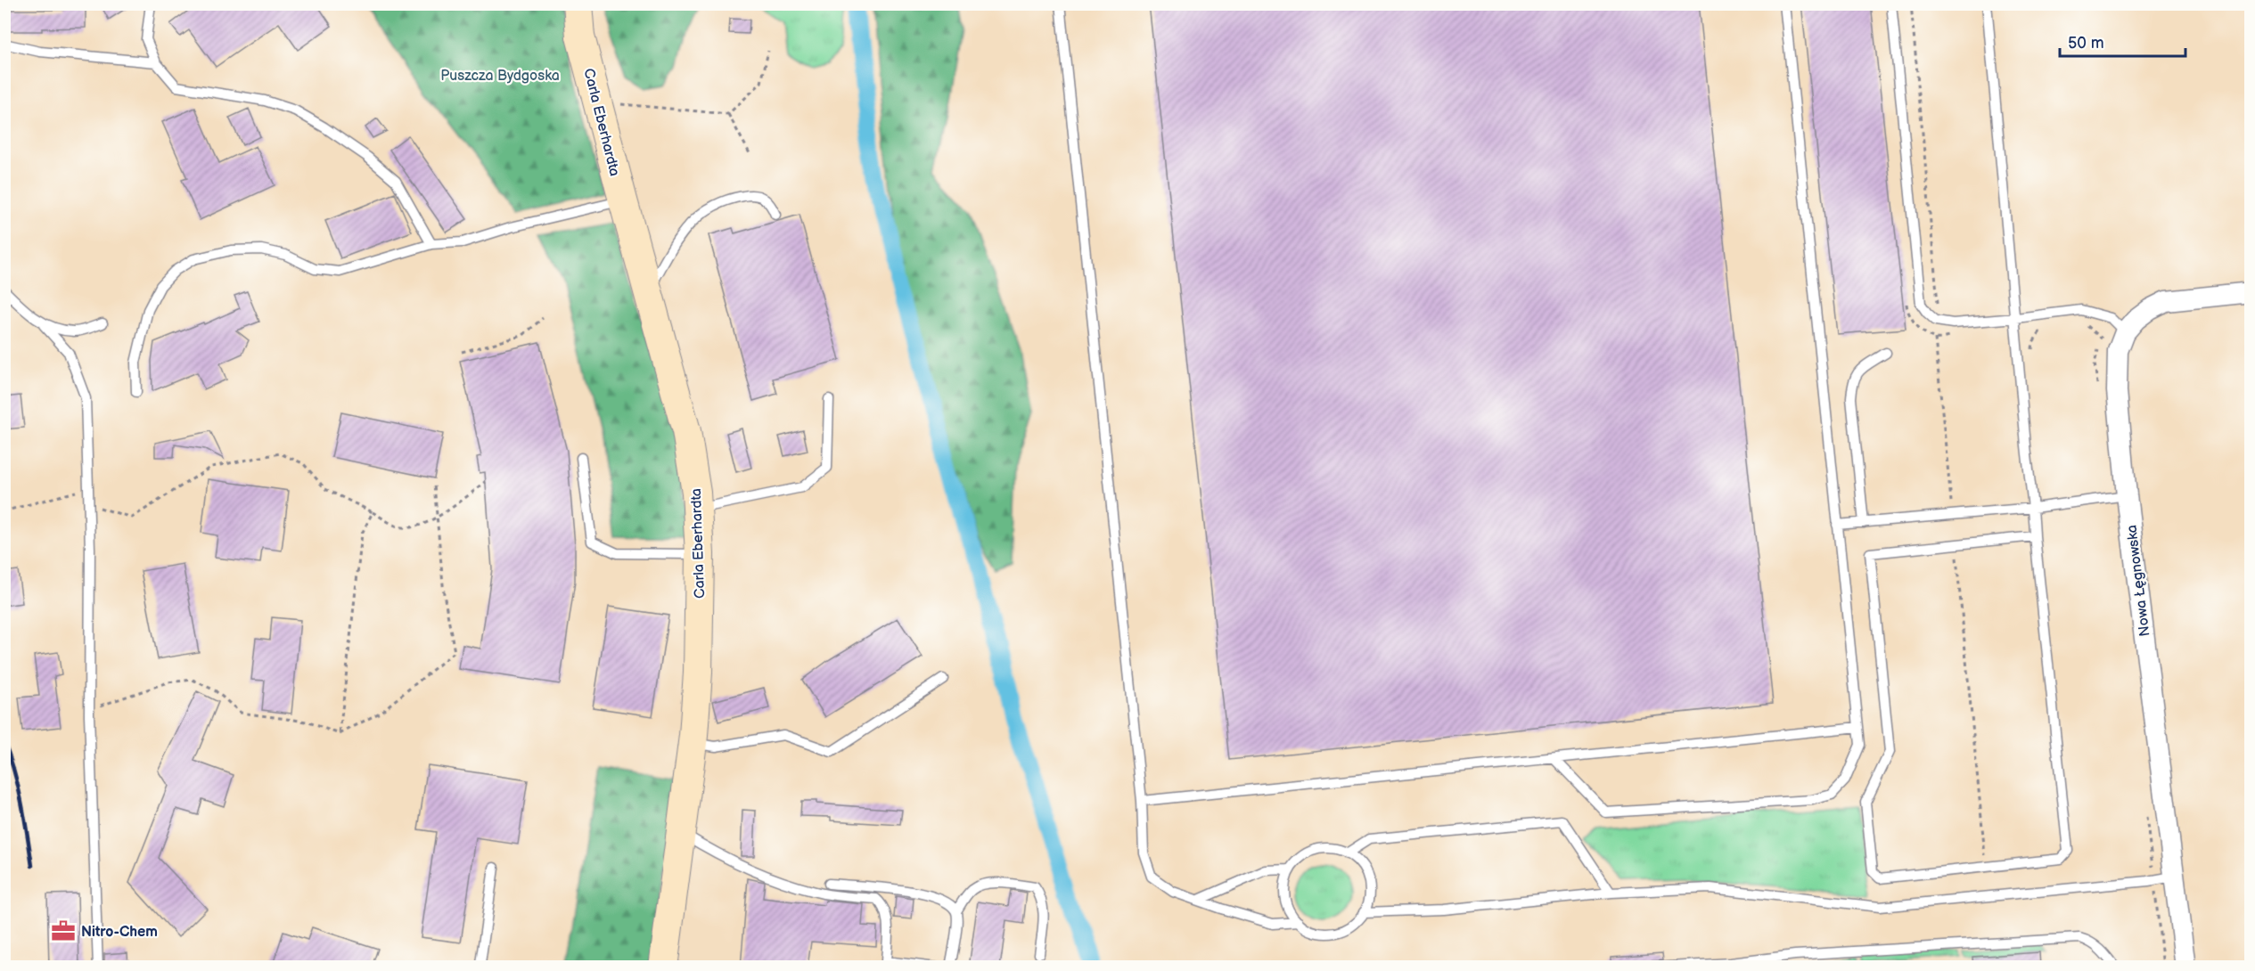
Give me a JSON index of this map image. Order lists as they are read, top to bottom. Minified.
{"streets":{"street":["Carla Eberhardta","Nowa Łęgnowska"]},"parks":["Puszcza Bydgoska"],"places":{"office":["Nitro-Chem"]},"scale_bar":"50 m"}
